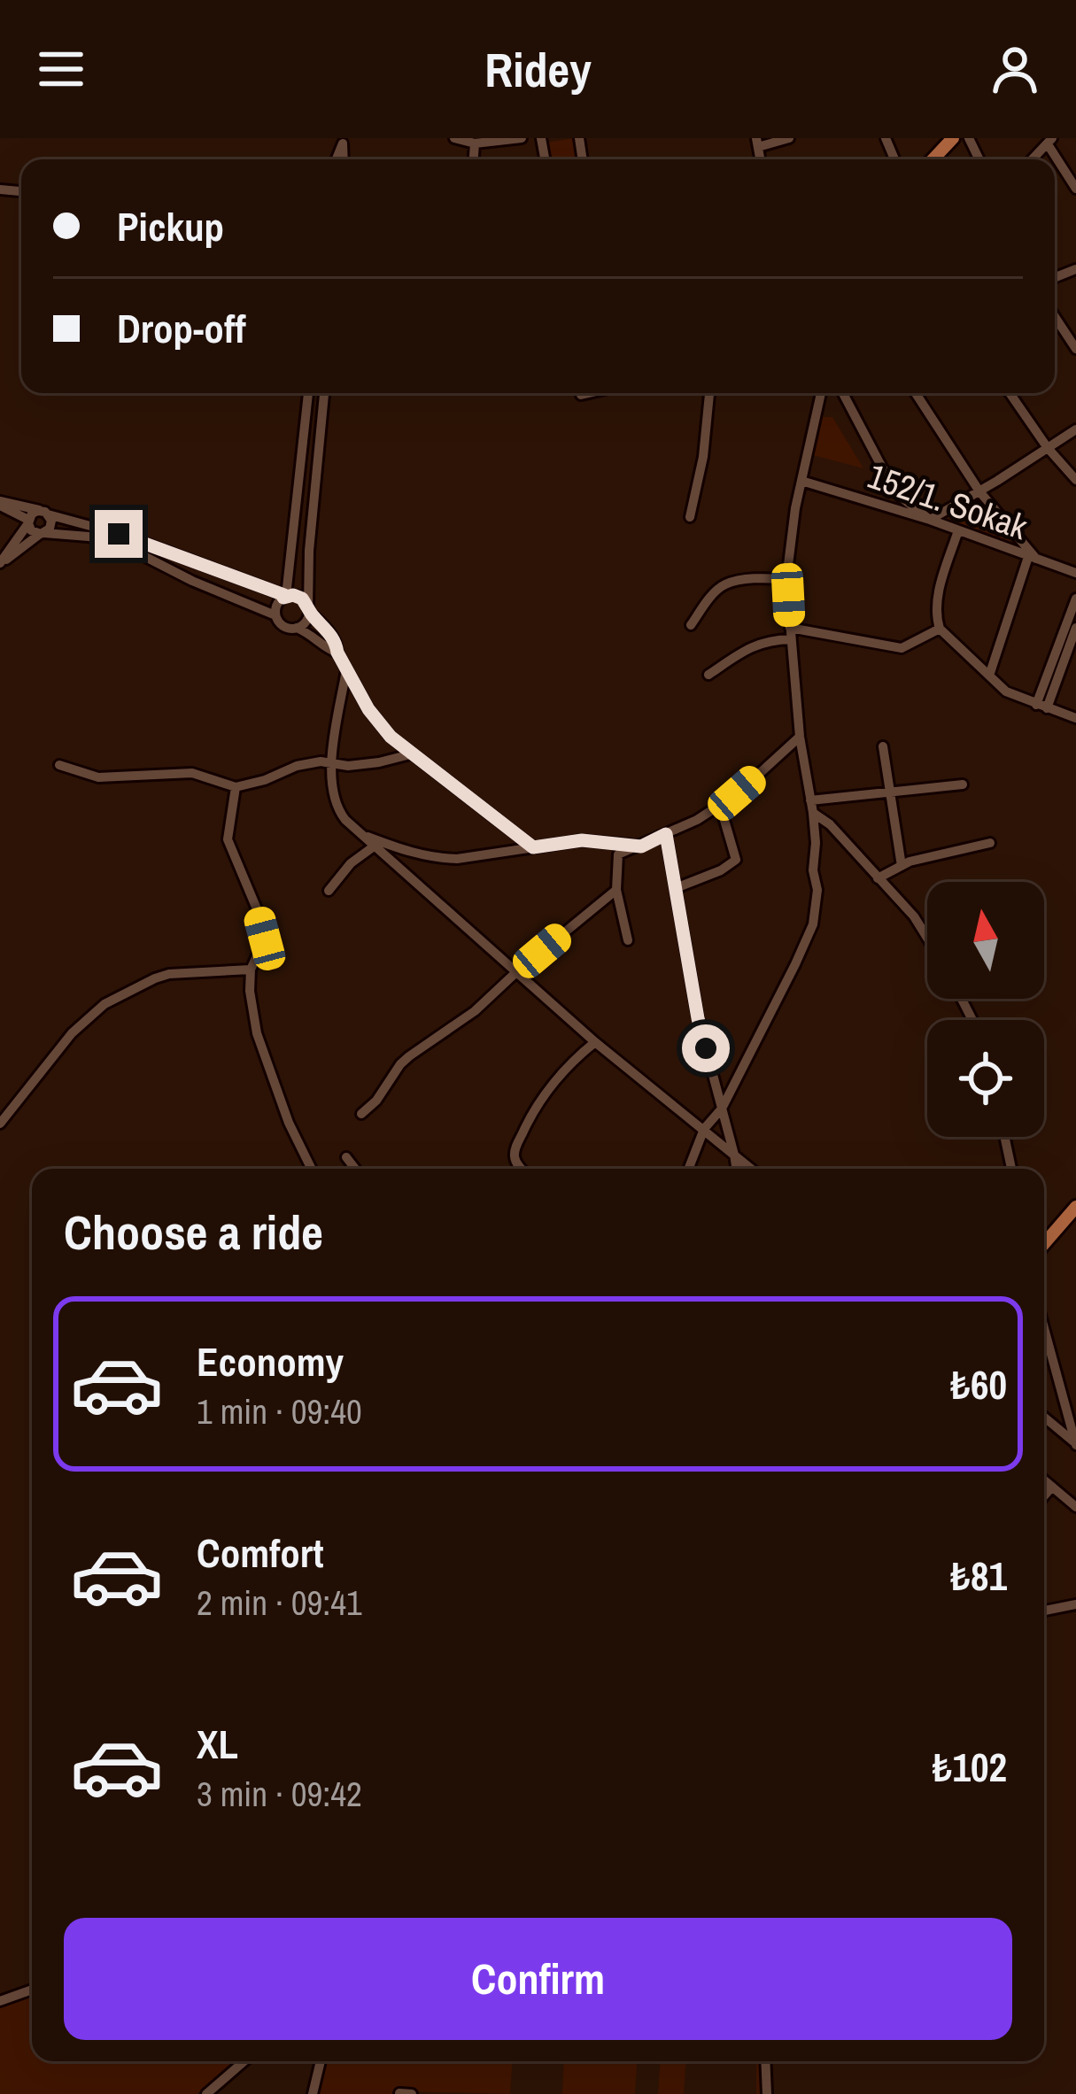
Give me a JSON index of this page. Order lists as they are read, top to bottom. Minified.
{"streets":{"street":["152/1. Sokak"]},"north":"top","page":{"header":"Ridey","banner":["Pickup","Drop-off"],"heading":"Choose a ride","list":[{"name":"Economy","note":"1 min · 09:40","value":"₺60"},{"name":"Comfort","note":"2 min · 09:41","value":"₺81"},{"name":"XL","note":"3 min · 09:42","value":"₺102"}],"buttons":"Confirm"}}
